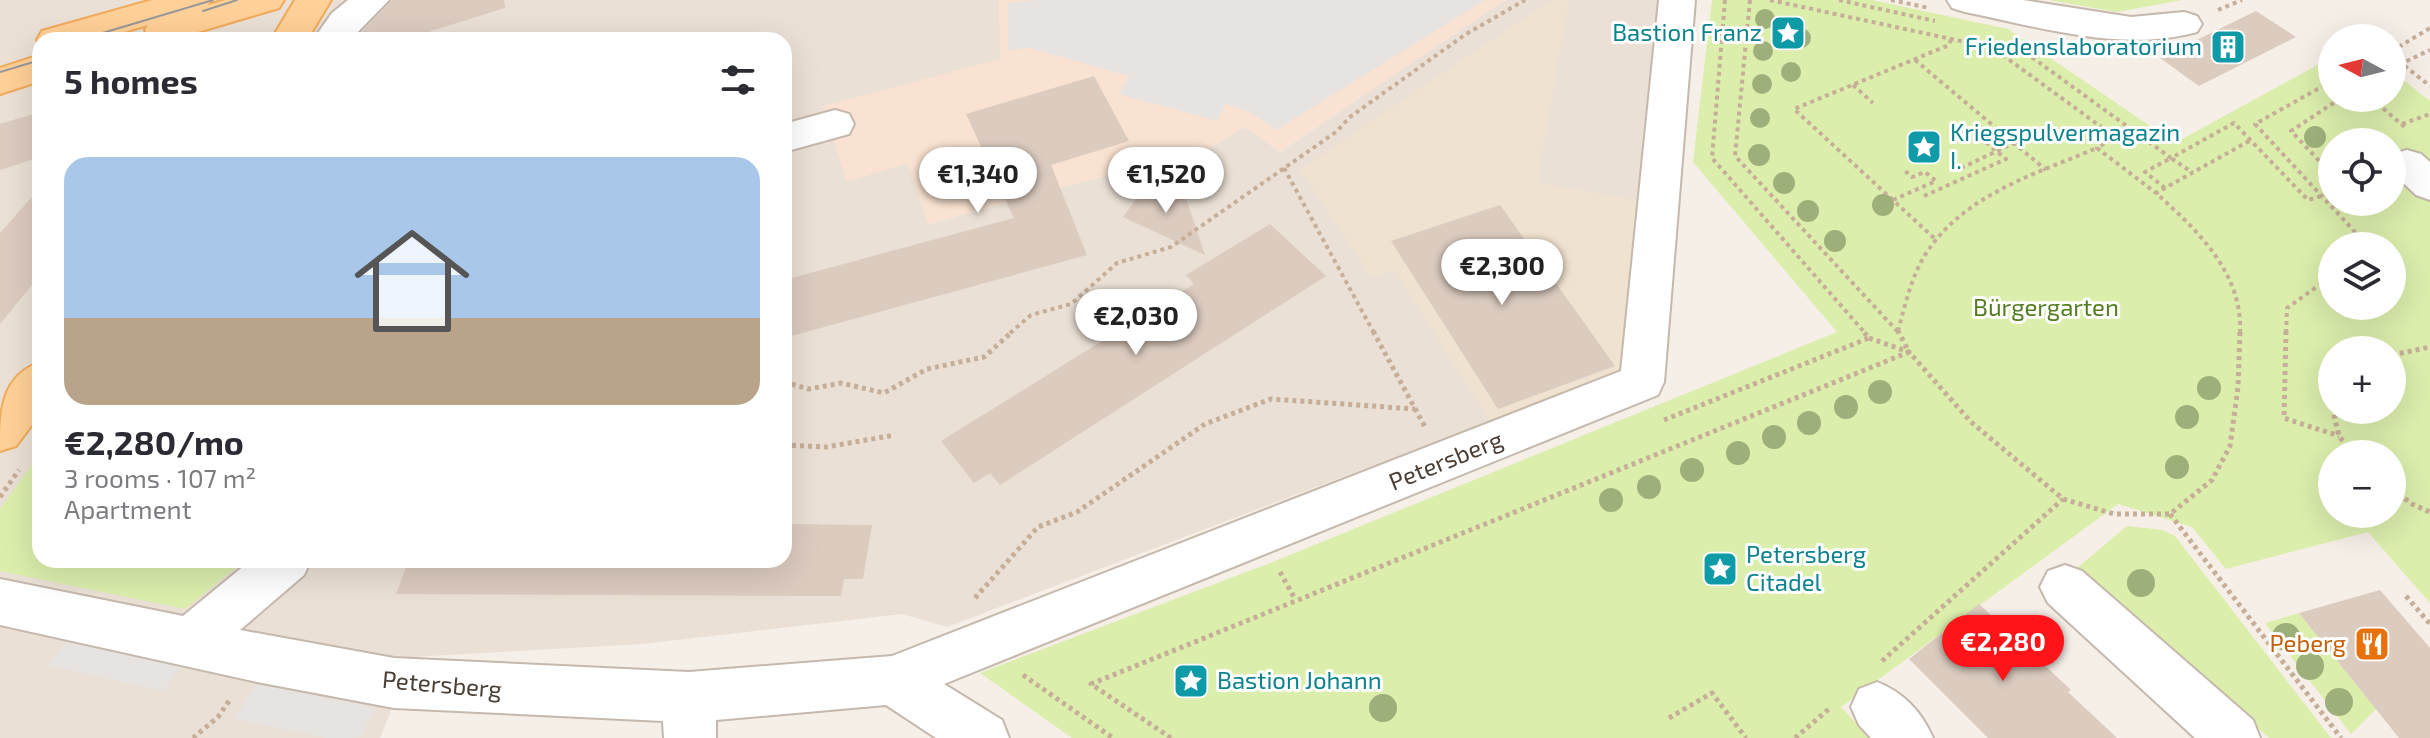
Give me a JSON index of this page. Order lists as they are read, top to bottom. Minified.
{"streets":{"street":["Petersberg"]},"parks":["Bürgergarten"],"places":{"place":["Bastion Franz","Kriegspulvermagazin I.","Petersberg Citadel","Bastion Johann"],"building":["Friedenslaboratorium"],"restaurant":["Peberg"]},"north":"left","page":{"map_buttons":["+","−"],"heading":"5 homes","list":[{"name":"€2,280/mo","note":"3 rooms · 107 m² · Apartment"}],"price":["€1,340","€1,520","€2,300","€2,030","€2,280"]}}
